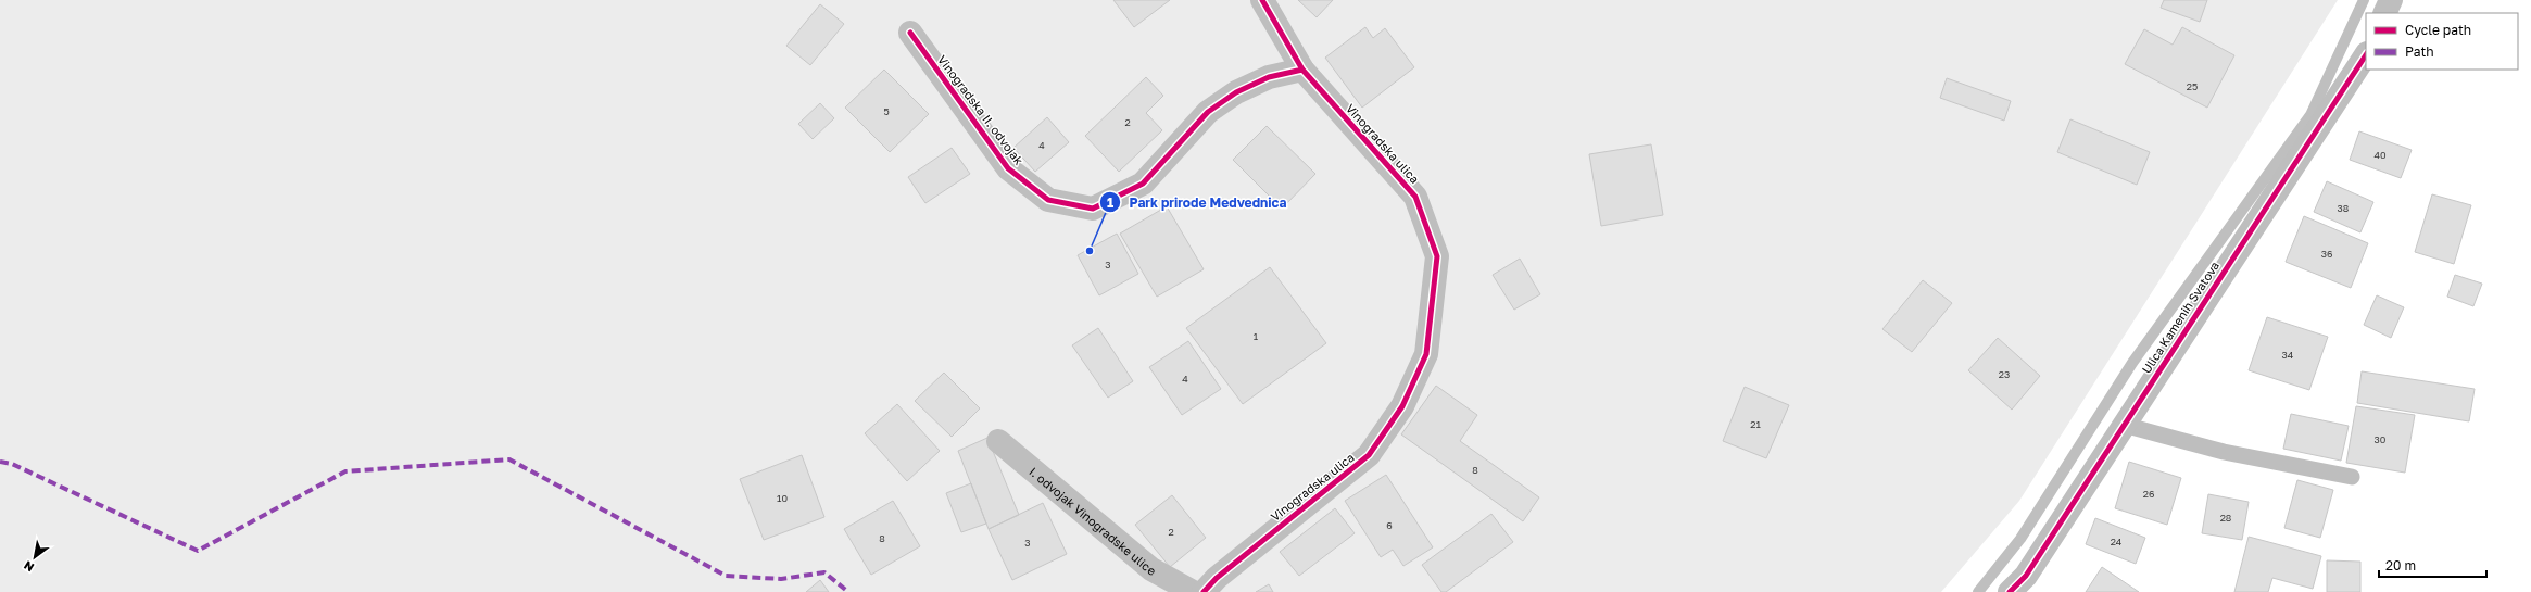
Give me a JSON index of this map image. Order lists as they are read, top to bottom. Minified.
{"streets":{"street":["Vinogradska II. odvojak","Vinogradska ulica","Ulica Kamenih Svatova","I. odvojak Vinogradske ulice"]},"crossings":[["Vinogradska II. odvojak","Vinogradska ulica"]],"places":["Park prirode Medvednica"],"house_numbers":["25","5","2","4","40","38","36","3","1","34","23","4","21","30","8","26","10","28","6","2","8","24","3"],"legend":["Cycle path","Path"],"scale_bar":"20 m","north":"bottom left"}
